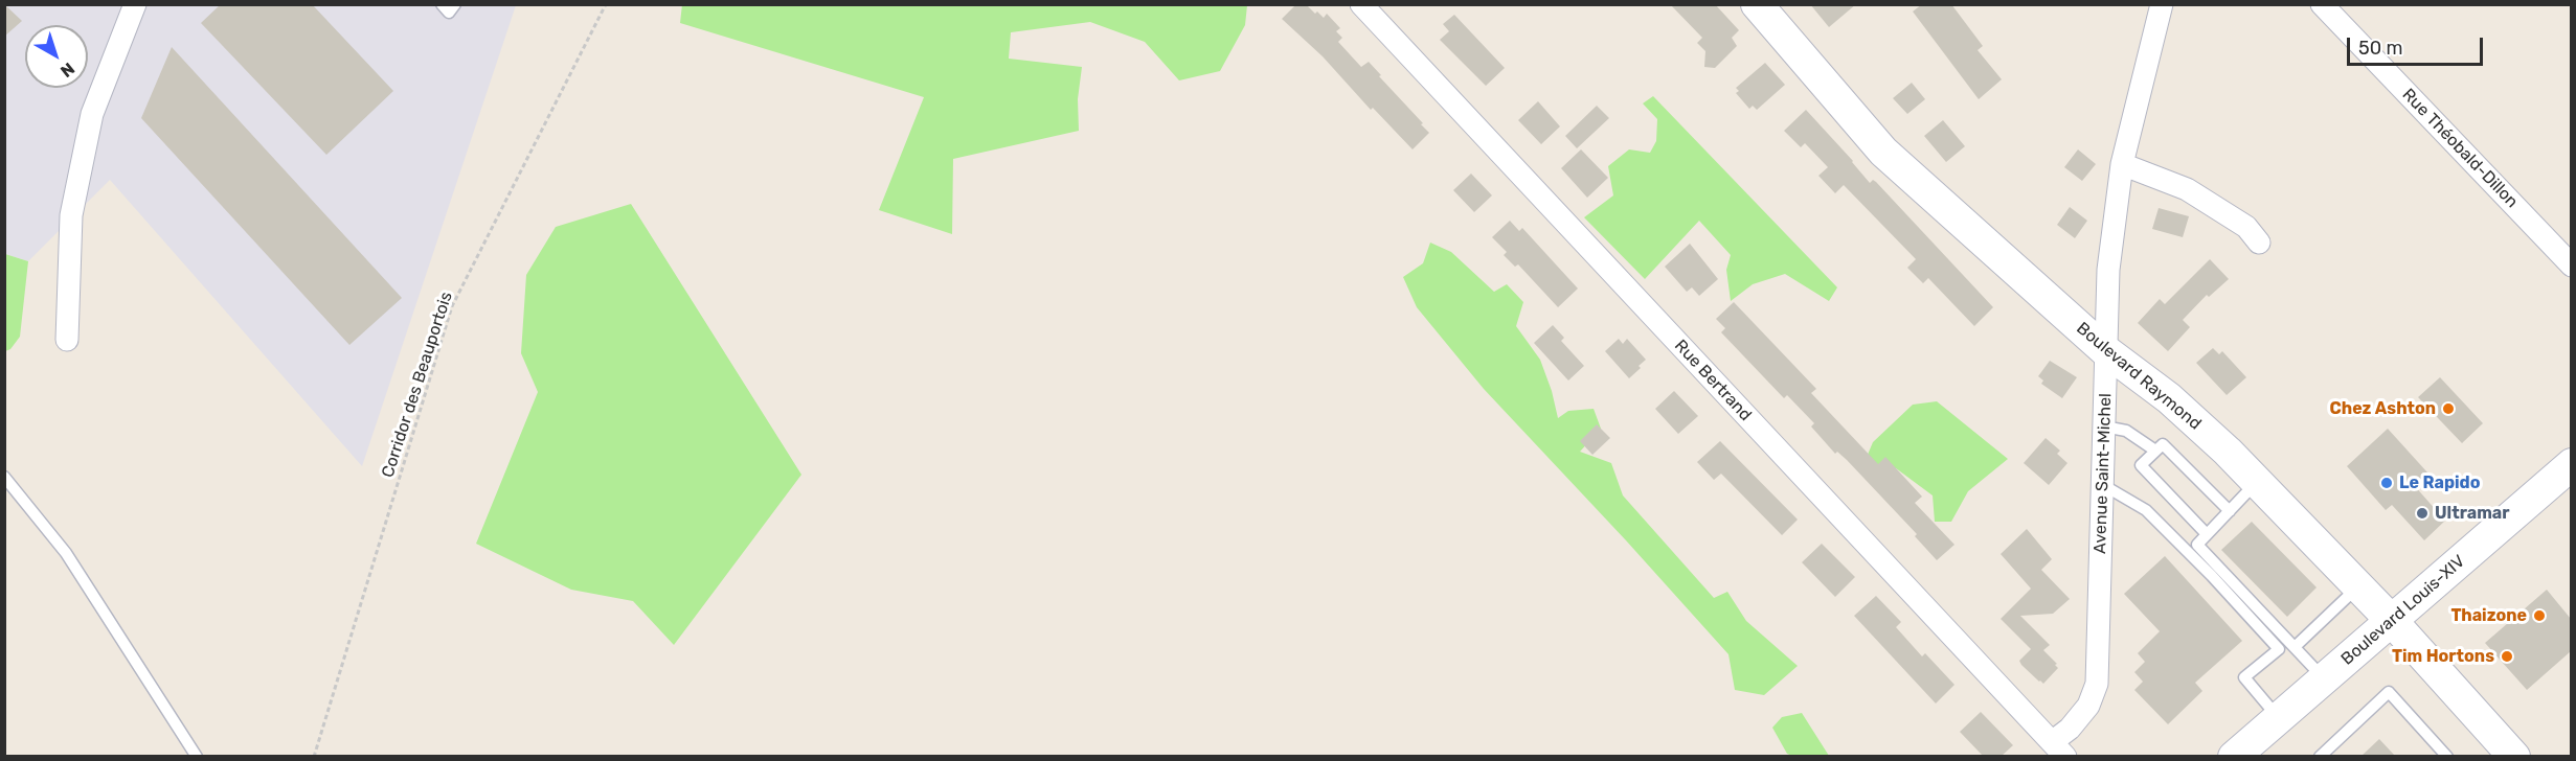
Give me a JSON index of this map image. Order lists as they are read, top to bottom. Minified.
{"streets":{"street":["Rue Théobald-Dillon","Boulevard Raymond","Rue Bertrand","Avenue Saint-Michel","Boulevard Louis-XIV"],"path":["Corridor des Beauportois"]},"crossings":[["Boulevard Raymond","Avenue Saint-Michel"],["Boulevard Raymond","Boulevard Louis-XIV"],["Rue Bertrand","Avenue Saint-Michel"]],"places":["Chez Ashton","Le Rapido","Ultramar","Thaizone","Tim Hortons"],"scale_bar":"50 m","north":"bottom right"}
